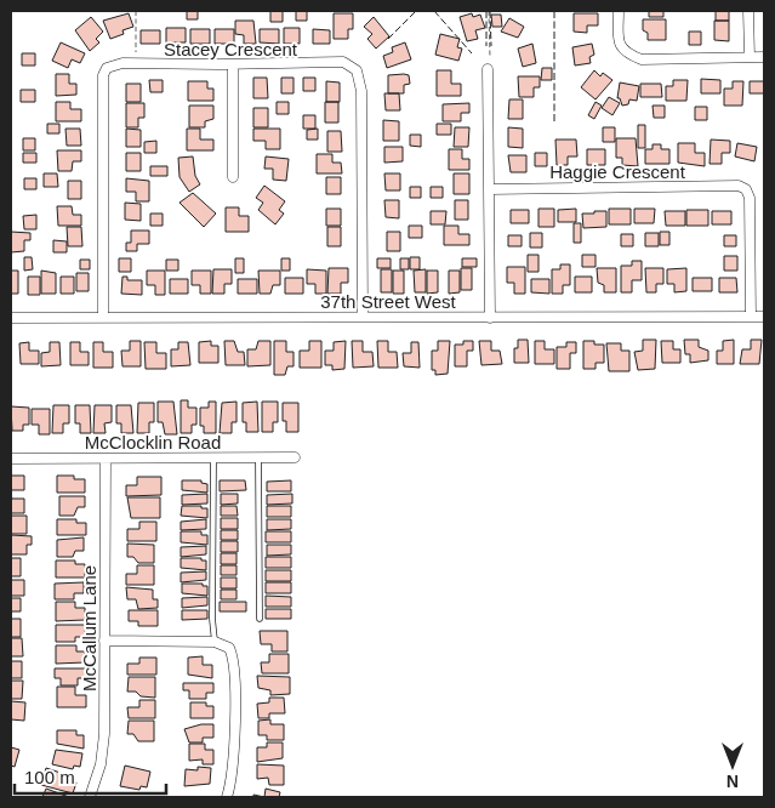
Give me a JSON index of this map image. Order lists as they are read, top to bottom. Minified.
{"streets":{"street":["Stacey Crescent","Haggie Crescent","37th Street West","McClocklin Road","McCallum Lane"]},"crossings":[["Stacey Crescent","37th Street West"],["Haggie Crescent","37th Street West"],["McClocklin Road","McCallum Lane"]],"scale_bar":"100 m","north":"bottom"}
